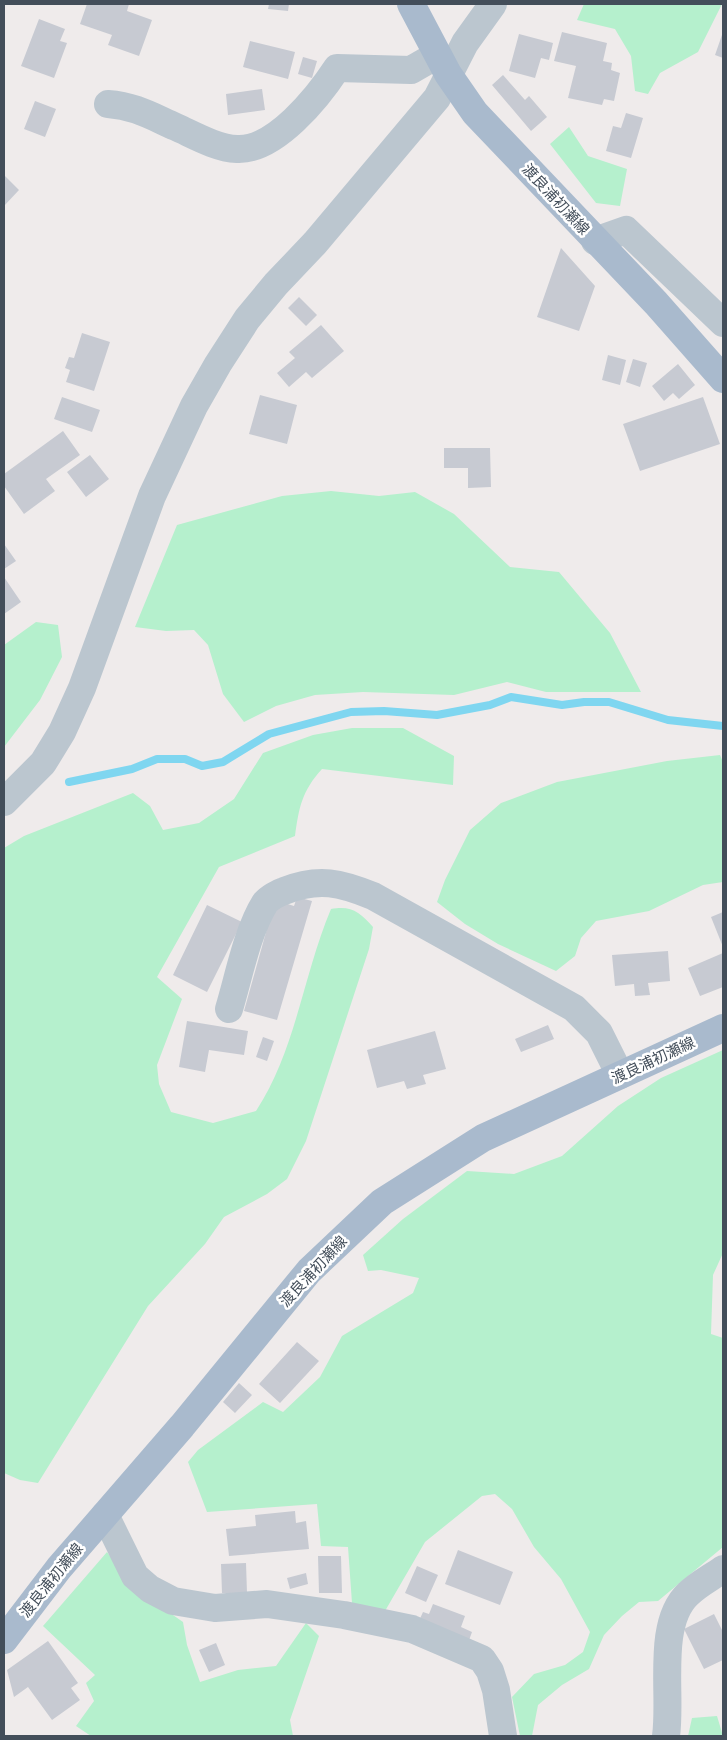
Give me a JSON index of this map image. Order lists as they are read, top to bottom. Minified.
{"streets":{"main road":["渡良浦初瀬線"]}}
